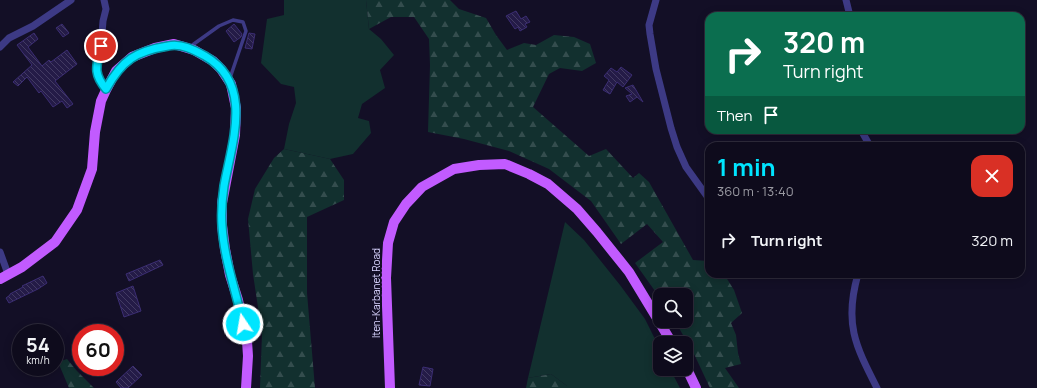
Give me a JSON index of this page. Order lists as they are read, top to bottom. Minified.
{"streets":{"main road":["Iten-Karbanet Road"]},"page":{"turn":["320 m","Turn right"],"then":"Then","heading":["1 min","360 m · 13:40"],"list":[{"name":"Turn right","value":"320 m"}],"speed":"54 km/h","limit":"60"}}
